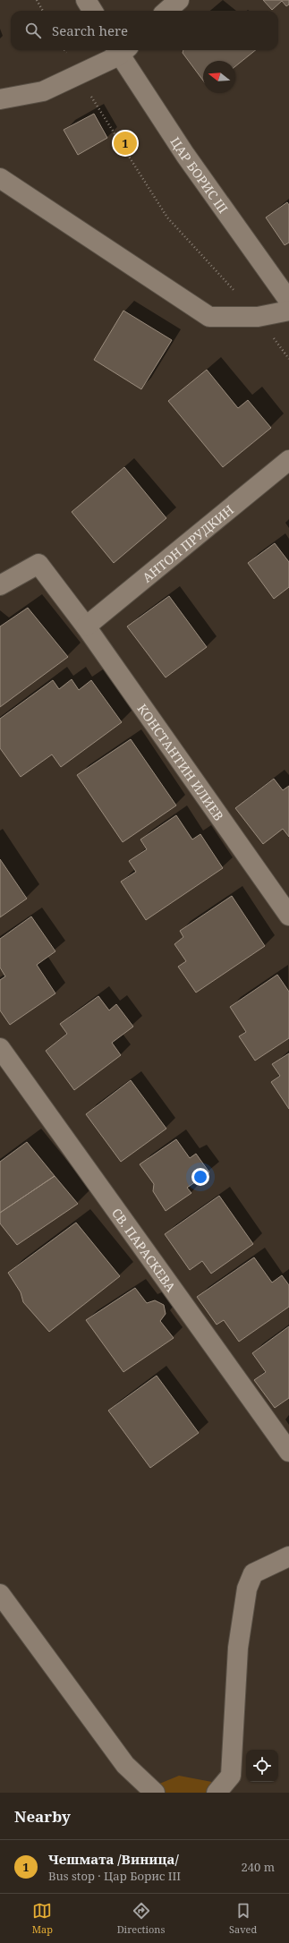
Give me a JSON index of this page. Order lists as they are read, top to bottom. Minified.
{"streets":{"street":["ЦАР БОРИС III","АНТОН ПРУДКИН","КОНСТАНТИН ИЛИЕВ","СВ. ПАРАСКЕВА"]},"crossings":[["АНТОН ПРУДКИН","КОНСТАНТИН ИЛИЕВ"]],"north":"left","page":{"search":"Search here","pins":"1","heading":"Nearby","list":[{"mark":"1","name":"Чешмата /Виница/","note":"Bus stop · Цар Борис III","value":"240 m"}],"nav":["Map","Directions","Saved"]}}
